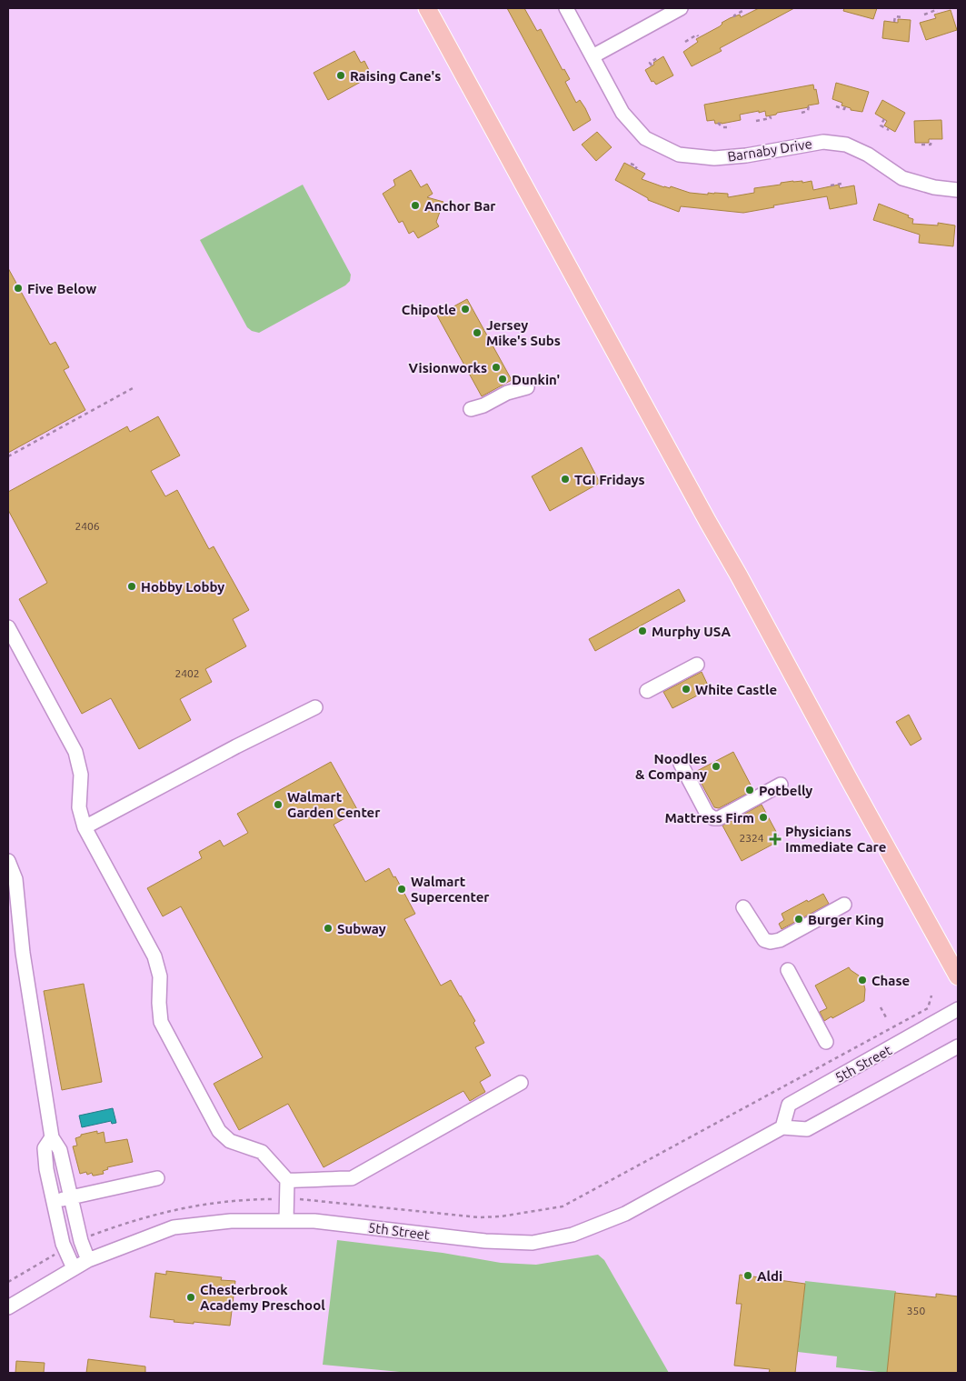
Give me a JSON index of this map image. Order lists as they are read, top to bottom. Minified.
{"streets":{"street":["Barnaby Drive","5th Street"]},"places":{"other":["Raising Cane's","Anchor Bar","Five Below","Chipotle","Jersey Mike's Subs","Visionworks","Dunkin'","TGI Fridays","Hobby Lobby","Murphy USA","White Castle","Noodles & Company","Potbelly","Walmart Garden Center","Mattress Firm","Walmart Supercenter","Burger King","Subway","Chase","Aldi","Chesterbrook Academy Preschool"],"health":["Physicians Immediate Care"]},"house_numbers":["2406","2402","2324","350"]}
